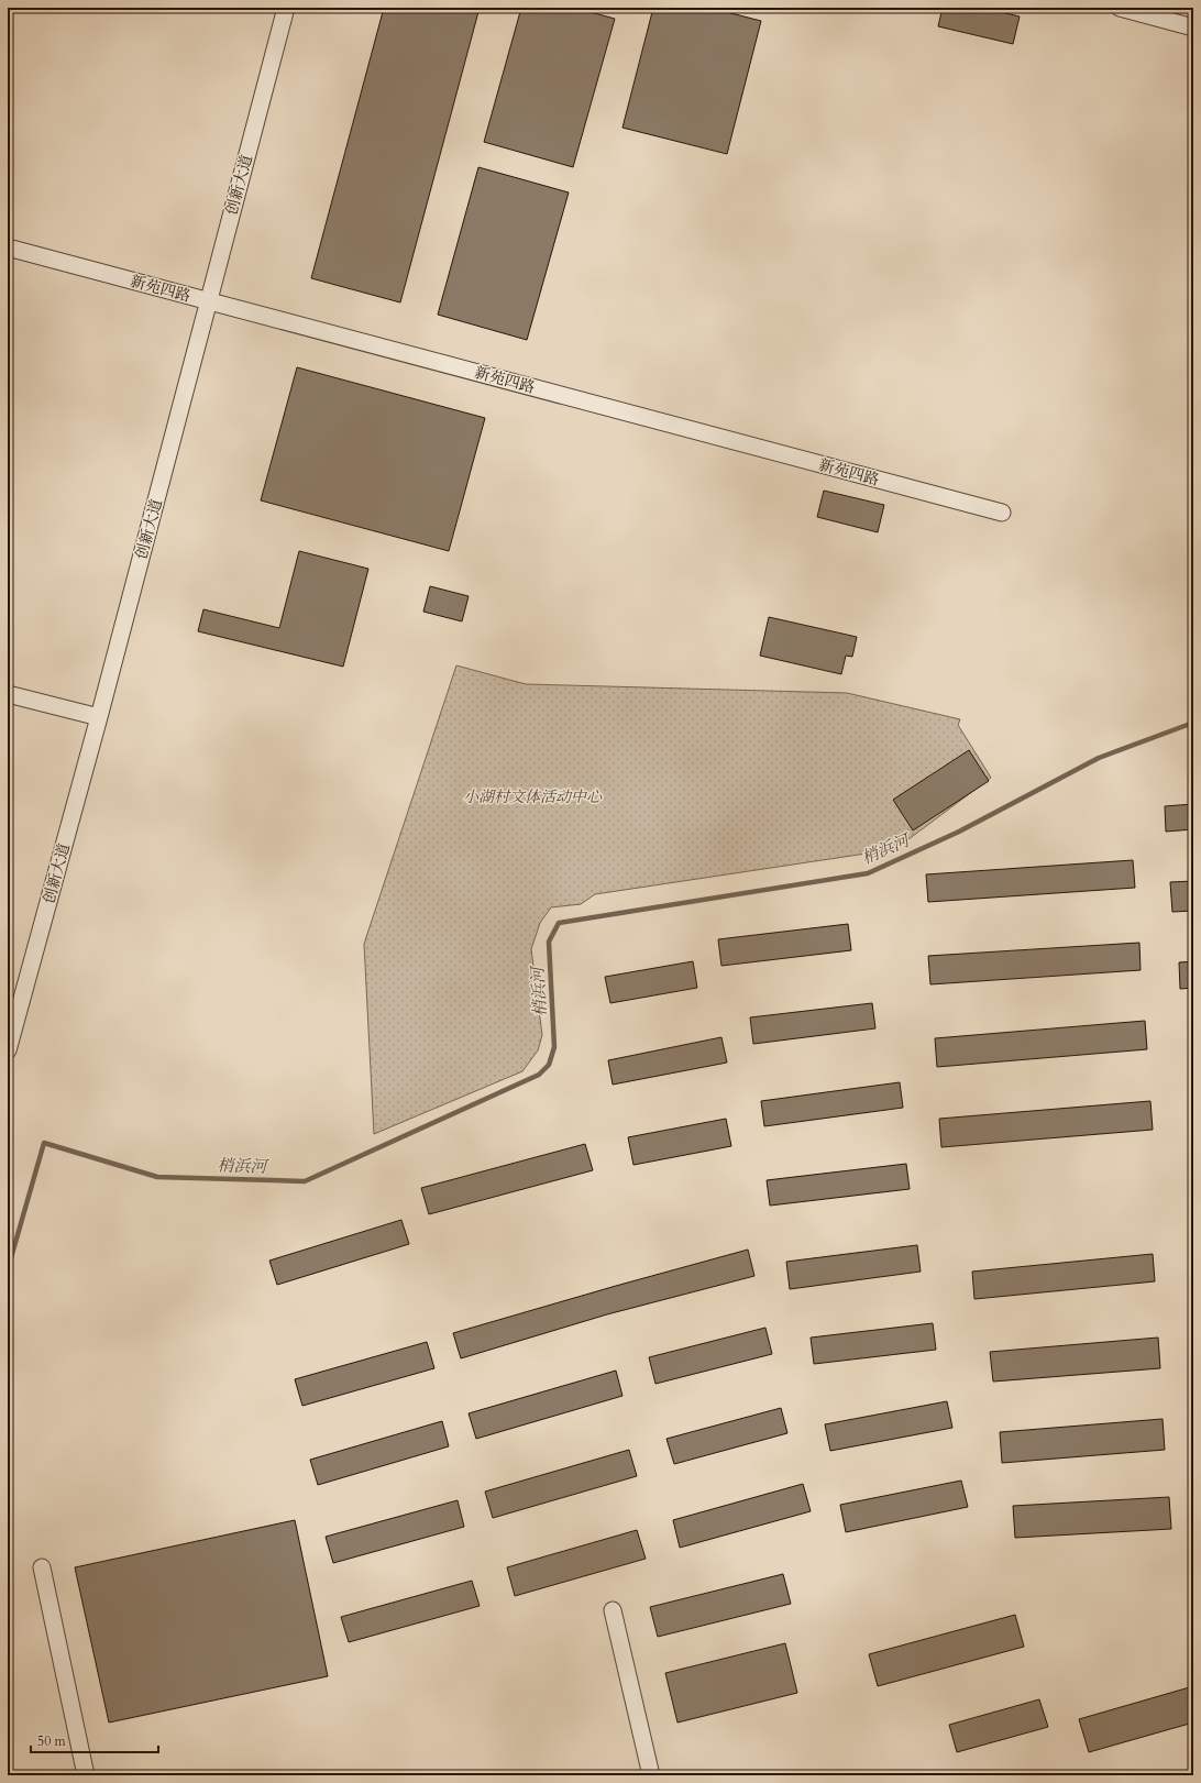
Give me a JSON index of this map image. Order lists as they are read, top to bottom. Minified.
{"streets":{"street":["创新大道","新苑四路"]},"crossings":[["创新大道","新苑四路"]],"water":["梢浜河"],"parks":["小湖村文体活动中心"],"scale_bar":"50 m"}
